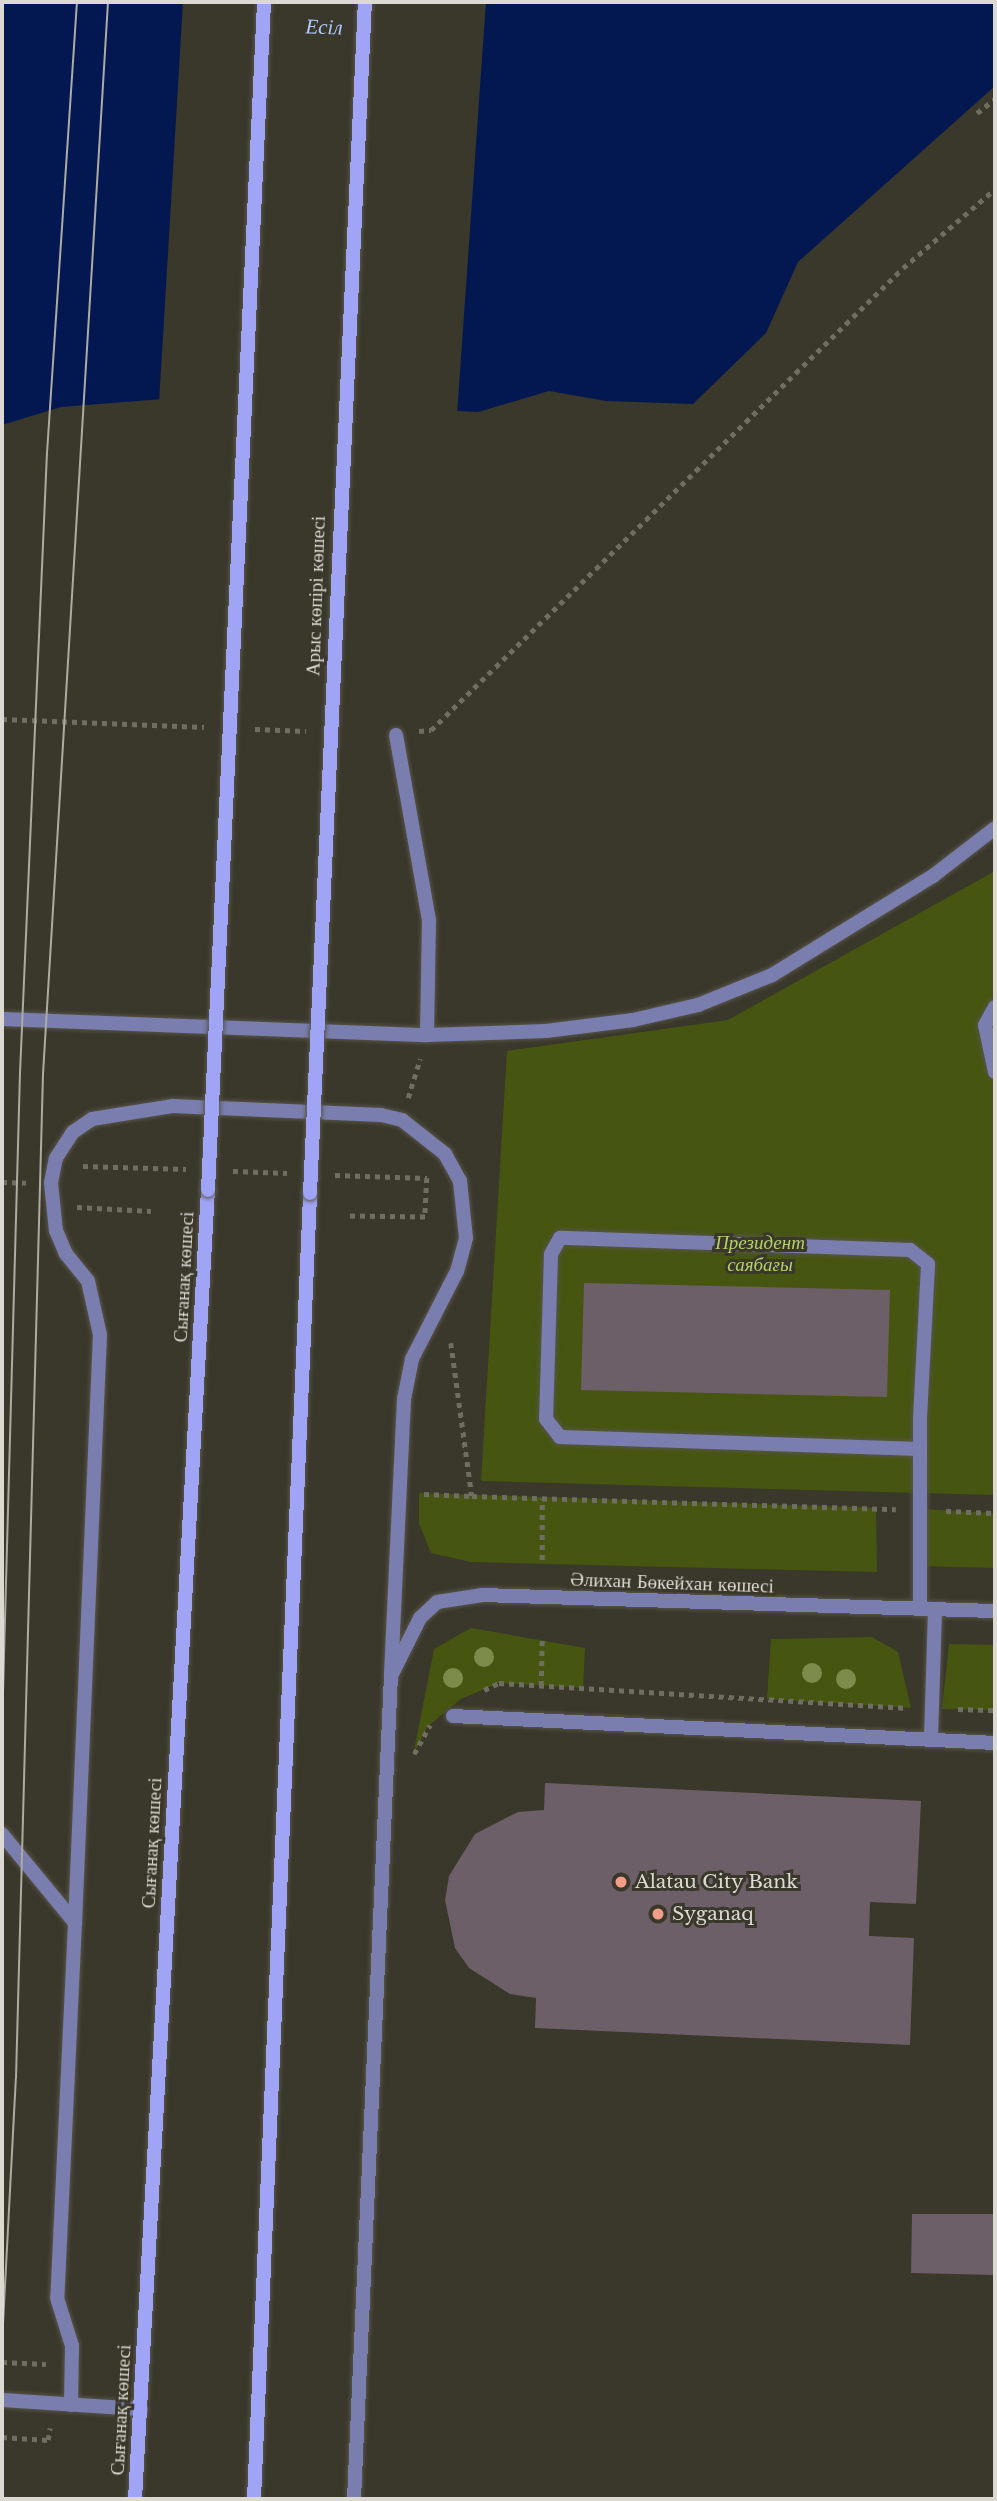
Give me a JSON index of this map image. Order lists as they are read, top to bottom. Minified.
{"streets":{"main road":["Арыс көпірі көшесі","Сығанақ көшесі"],"street":["Әлихан Бөкейхан көшесі"]},"water":["Есіл"],"parks":["Президент саябағы"],"places":["Alatau City Bank","Syganaq"]}
